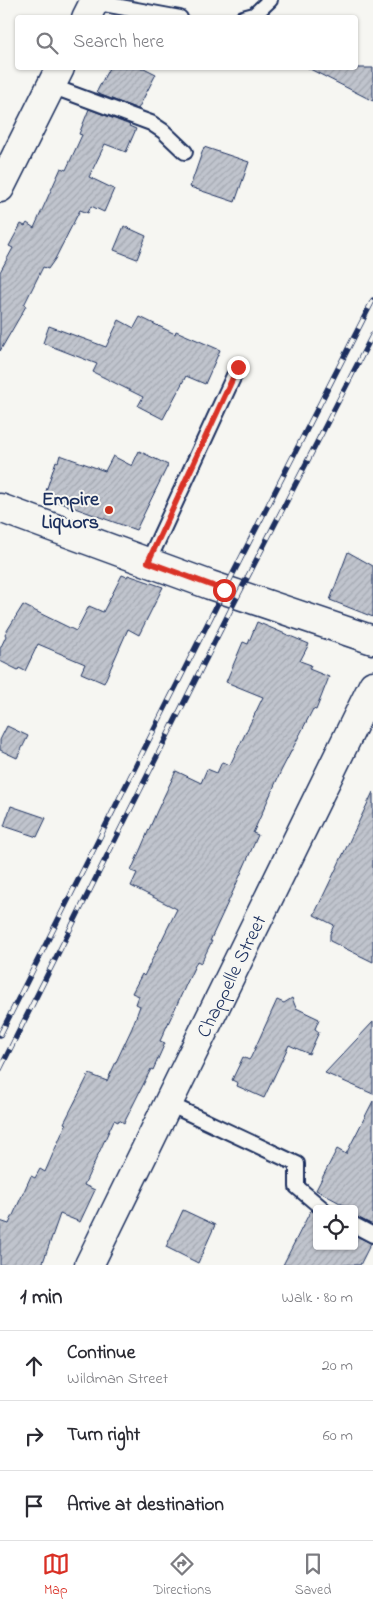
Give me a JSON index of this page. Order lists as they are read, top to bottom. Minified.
{"streets":{"street":["Chappelle Street"]},"places":["Empire Liquors"],"page":{"search":"Search here","heading":["1 min","Walk · 80 m"],"list":[["Continue","Wildman Street","20 m"],["Turn right","60 m"],"Arrive at destination"],"nav":["Map","Directions","Saved"]}}
